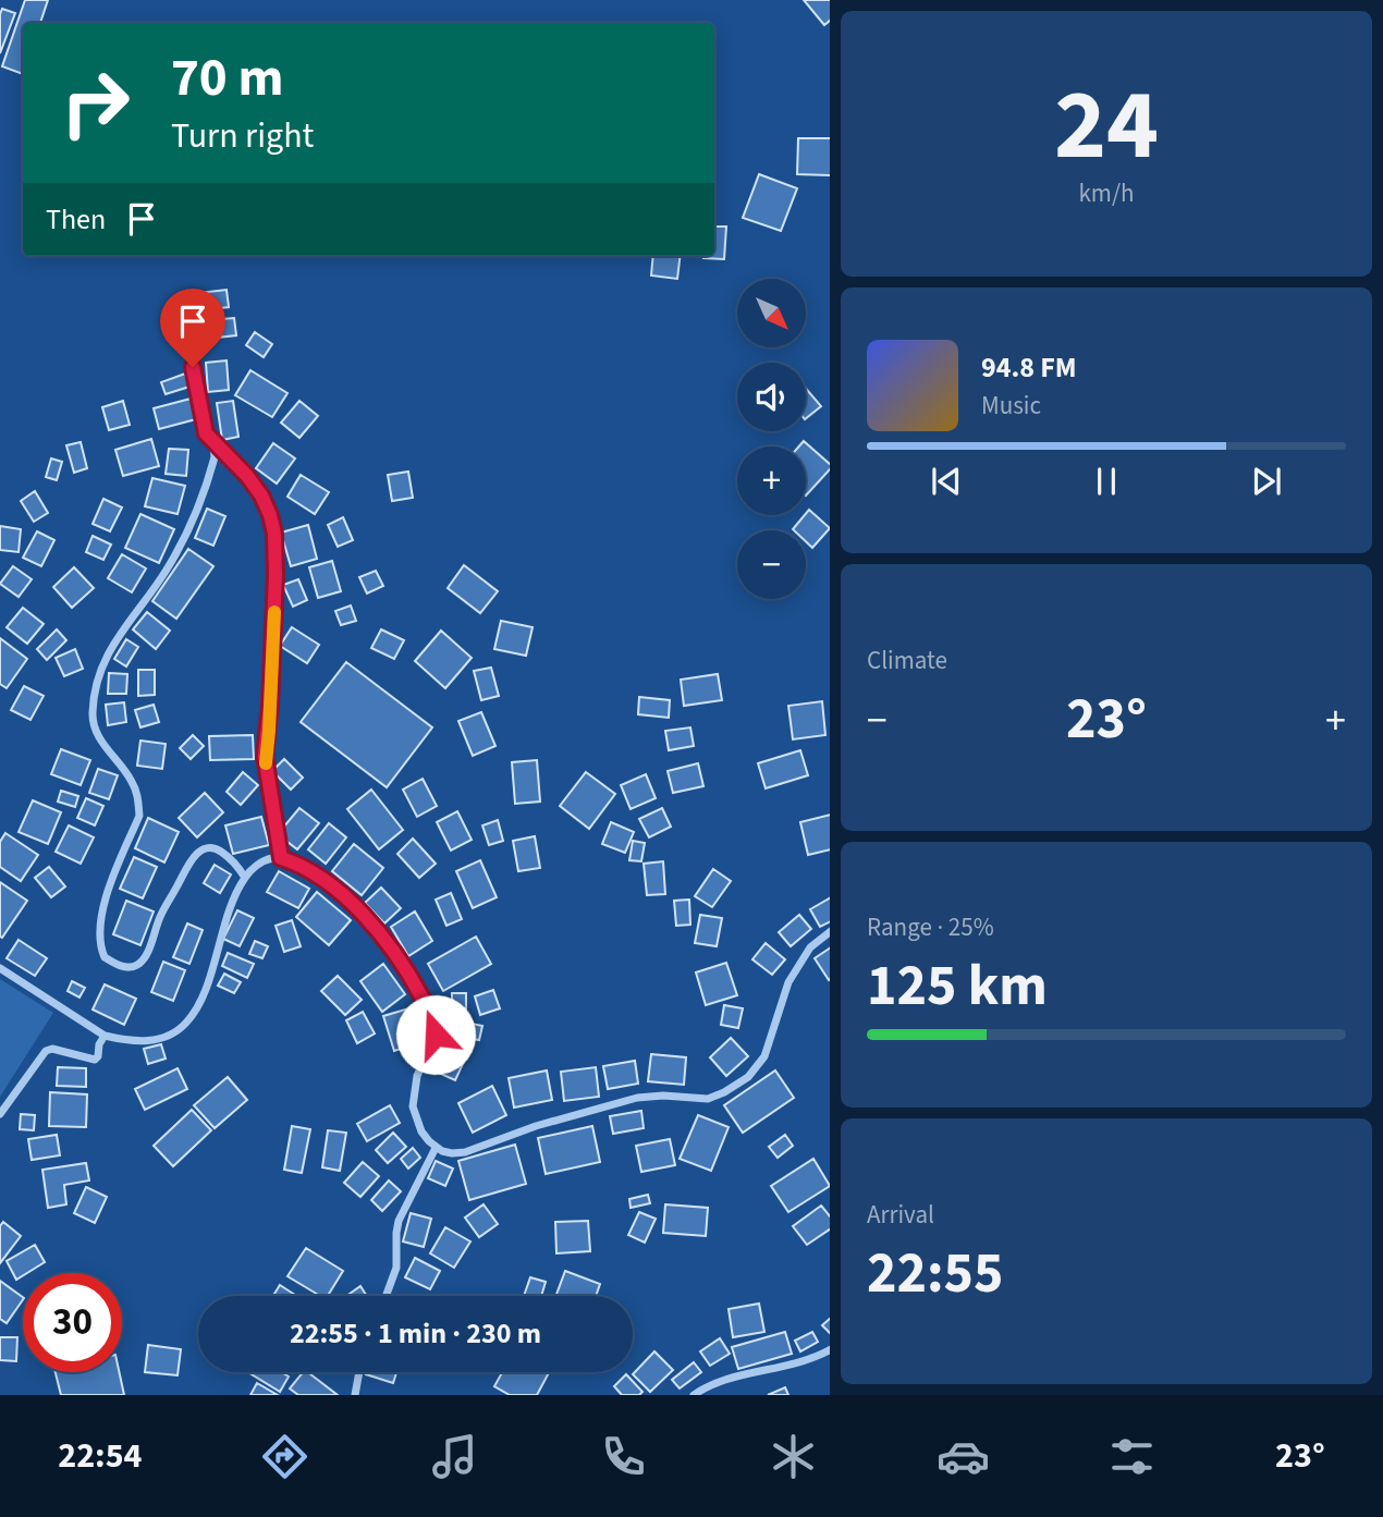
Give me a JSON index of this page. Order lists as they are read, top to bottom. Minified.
{"north":"bottom right","page":{"tile":[["24","km/h"],"Climate",["Range · 25%","125 km"],["Arrival","22:55"]],"turn":["70 m","Turn right"],"then":"Then","map_buttons":["+","−"],"song":["94.8 FM","Music"],"heat":["−","23°","+"],"limit":"30","trip":"22:55 · 1 min · 230 m","tabs":["22:54","23°"]}}
